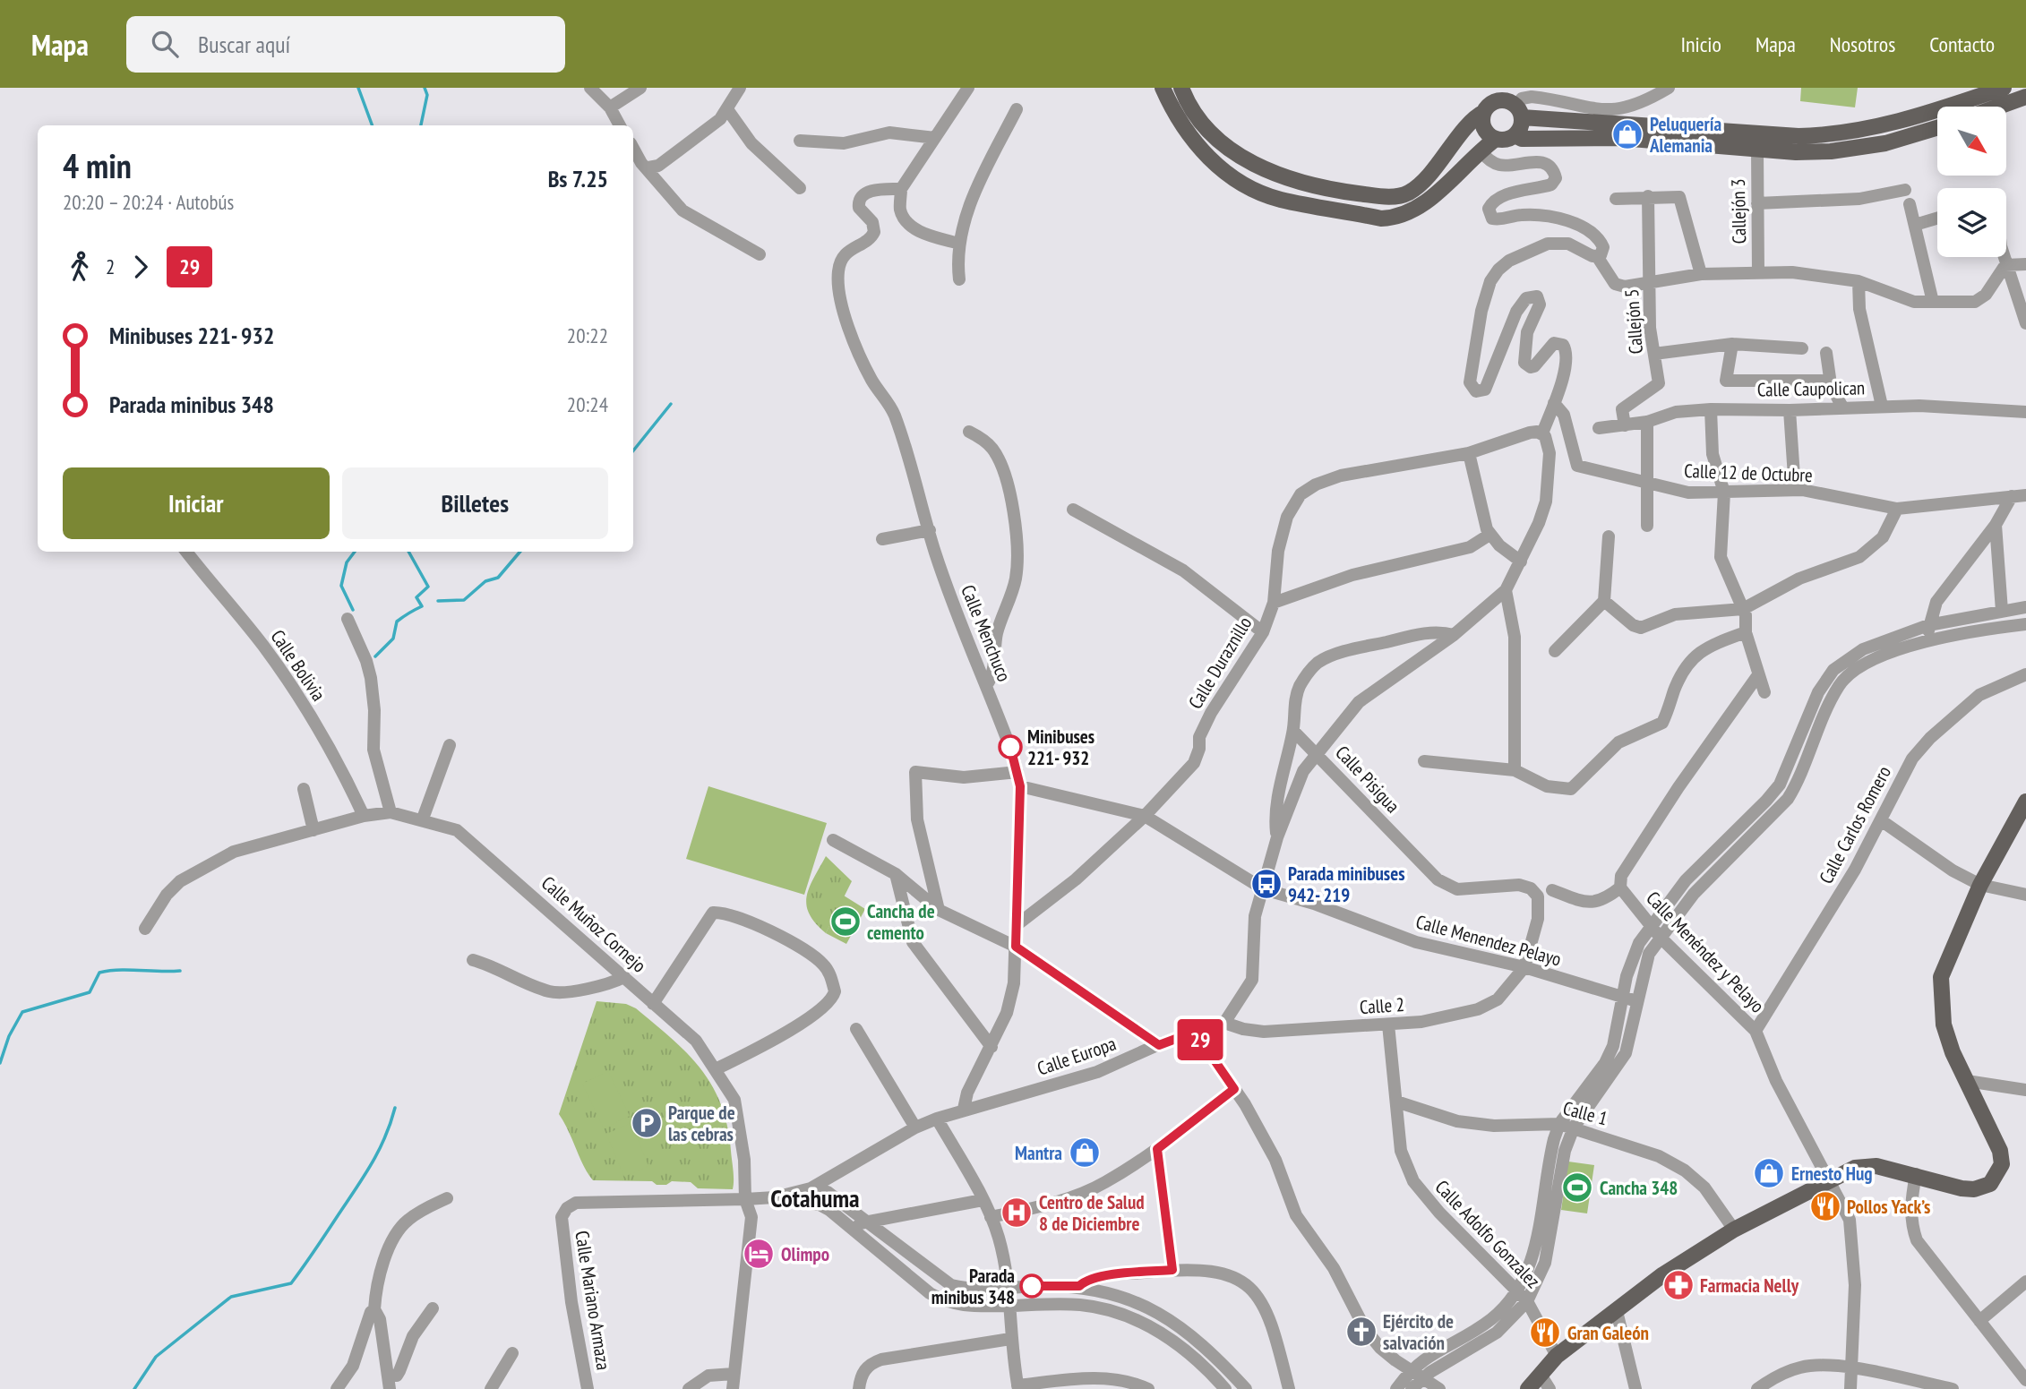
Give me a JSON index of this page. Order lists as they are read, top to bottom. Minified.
{"streets":{"street":["Callejón 3","Callejón 5","Calle Caupolican","Calle 12 de Octubre","Calle Menchuco","Calle Duraznillo","Calle Bolivia","Calle Pisigua","Calle Carlos Romero","Calle Muñoz Cornejo","Calle Menendez Pelayo","Calle Menéndez y Pelayo","Calle 2","Calle Europa","Calle 1","Calle Adolfo Gonzalez","Calle Mariano Armaza"]},"crossings":[["Callejón 5","Calle Caupolican"],["Calle Menchuco","Calle Duraznillo"],["Calle Menchuco","Calle Menendez Pelayo"],["Calle Menchuco","Calle Europa"],["Calle Duraznillo","Calle Menendez Pelayo"],["Calle Bolivia","Calle Muñoz Cornejo"],["Calle Pisigua","Calle Menendez Pelayo"],["Calle Pisigua","Calle 2"],["Calle Carlos Romero","Calle Menéndez y Pelayo"],["Calle Muñoz Cornejo","Calle Mariano Armaza"],["Calle Menendez Pelayo","Calle 2"],["Calle 2","Calle Europa"],["Calle 2","Calle Adolfo Gonzalez"],["Calle 1","Calle Adolfo Gonzalez"]],"districts":["Cotahuma"],"places":{"shop":["Peluquería Alemania","Mantra","Ernesto Hug"],"other":["Minibuses 221- 932","Parada minibus 348"],"bus stop":["Parada minibuses 942- 219"],"sports":["Cancha de cemento","Cancha 348"],"parking":["Parque de las cebras"],"restaurant":["Pollos Yack’s","Gran Galeón"],"hospital":["Centro de Salud 8 de Diciembre"],"hotel":["Olimpo"],"pharmacy":["Farmacia Nelly"],"church":["Ejército de salvación"]},"lines":["bus line 29"],"north":"bottom right","page":{"header":"Mapa","search":"Buscar aquí","nav":["Inicio","Mapa","Nosotros","Contacto"],"on_map":"29","heading":["4 min","20:20 – 20:24 · Autobús","Bs 7.25"],"legs":["2","29"],"list":[{"name":"Minibuses 221- 932","value":"20:22"},{"name":"Parada minibus 348","value":"20:24"}],"buttons":["Iniciar","Billetes"]}}
